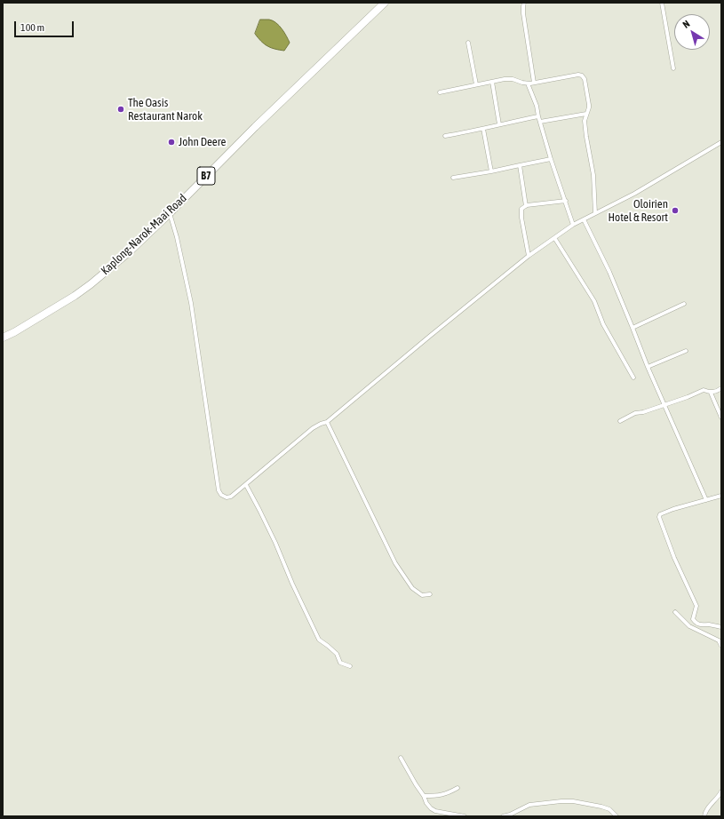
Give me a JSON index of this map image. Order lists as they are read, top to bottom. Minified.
{"streets":{"highway":["B7","Kaplong-Narok-Maai Road"]},"places":["The Oasis Restaurant Narok","John Deere","Oloirien Hotel & Resort"],"scale_bar":"100 m","north":"top left"}
